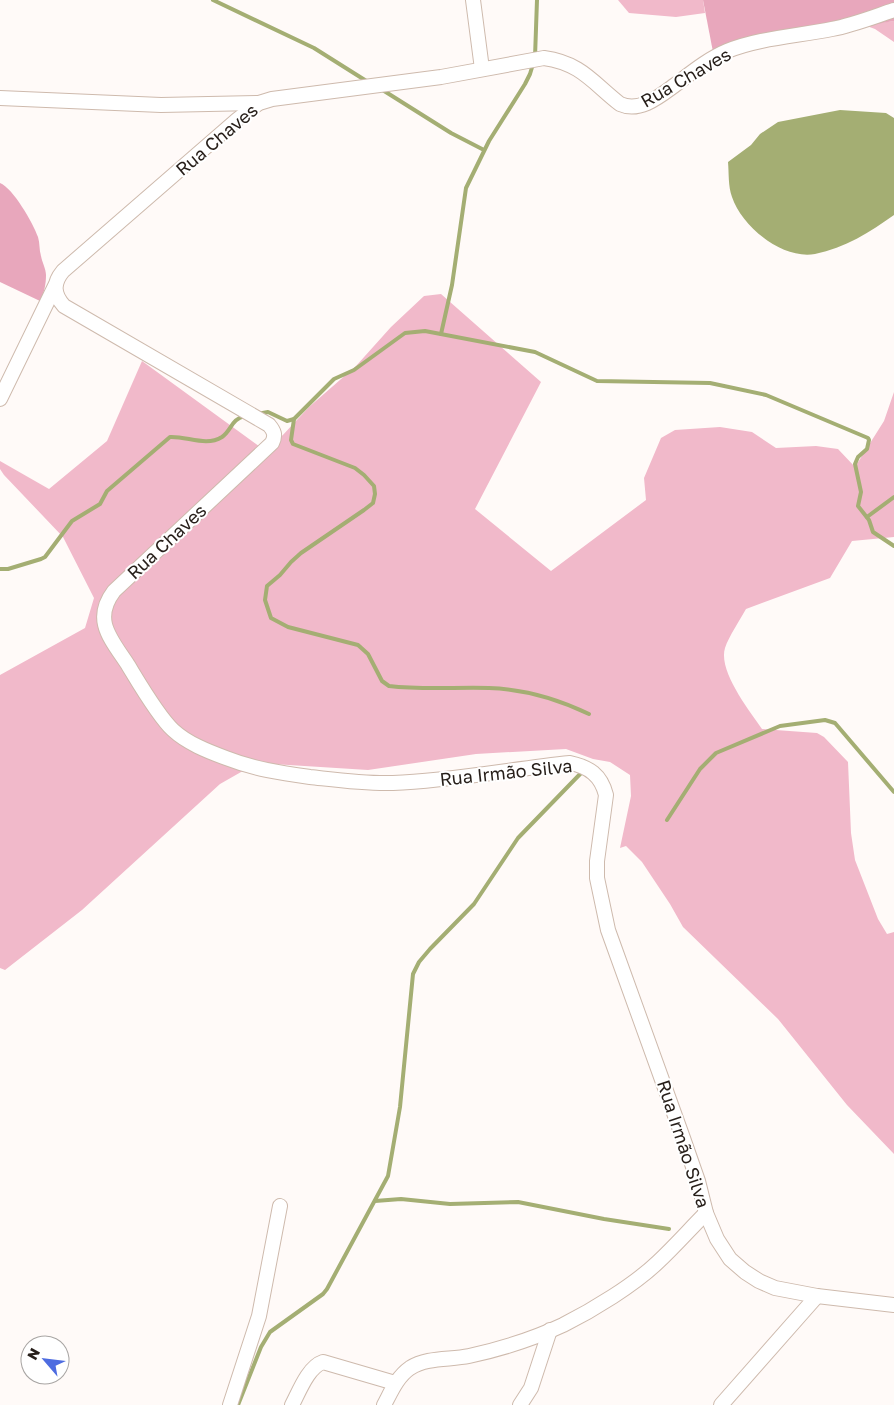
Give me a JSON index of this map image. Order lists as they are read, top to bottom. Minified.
{"streets":{"street":["Rua Chaves","Rua Irmão Silva"]},"crossings":[["Rua Chaves","Rua Irmão Silva"]],"north":"top left"}
